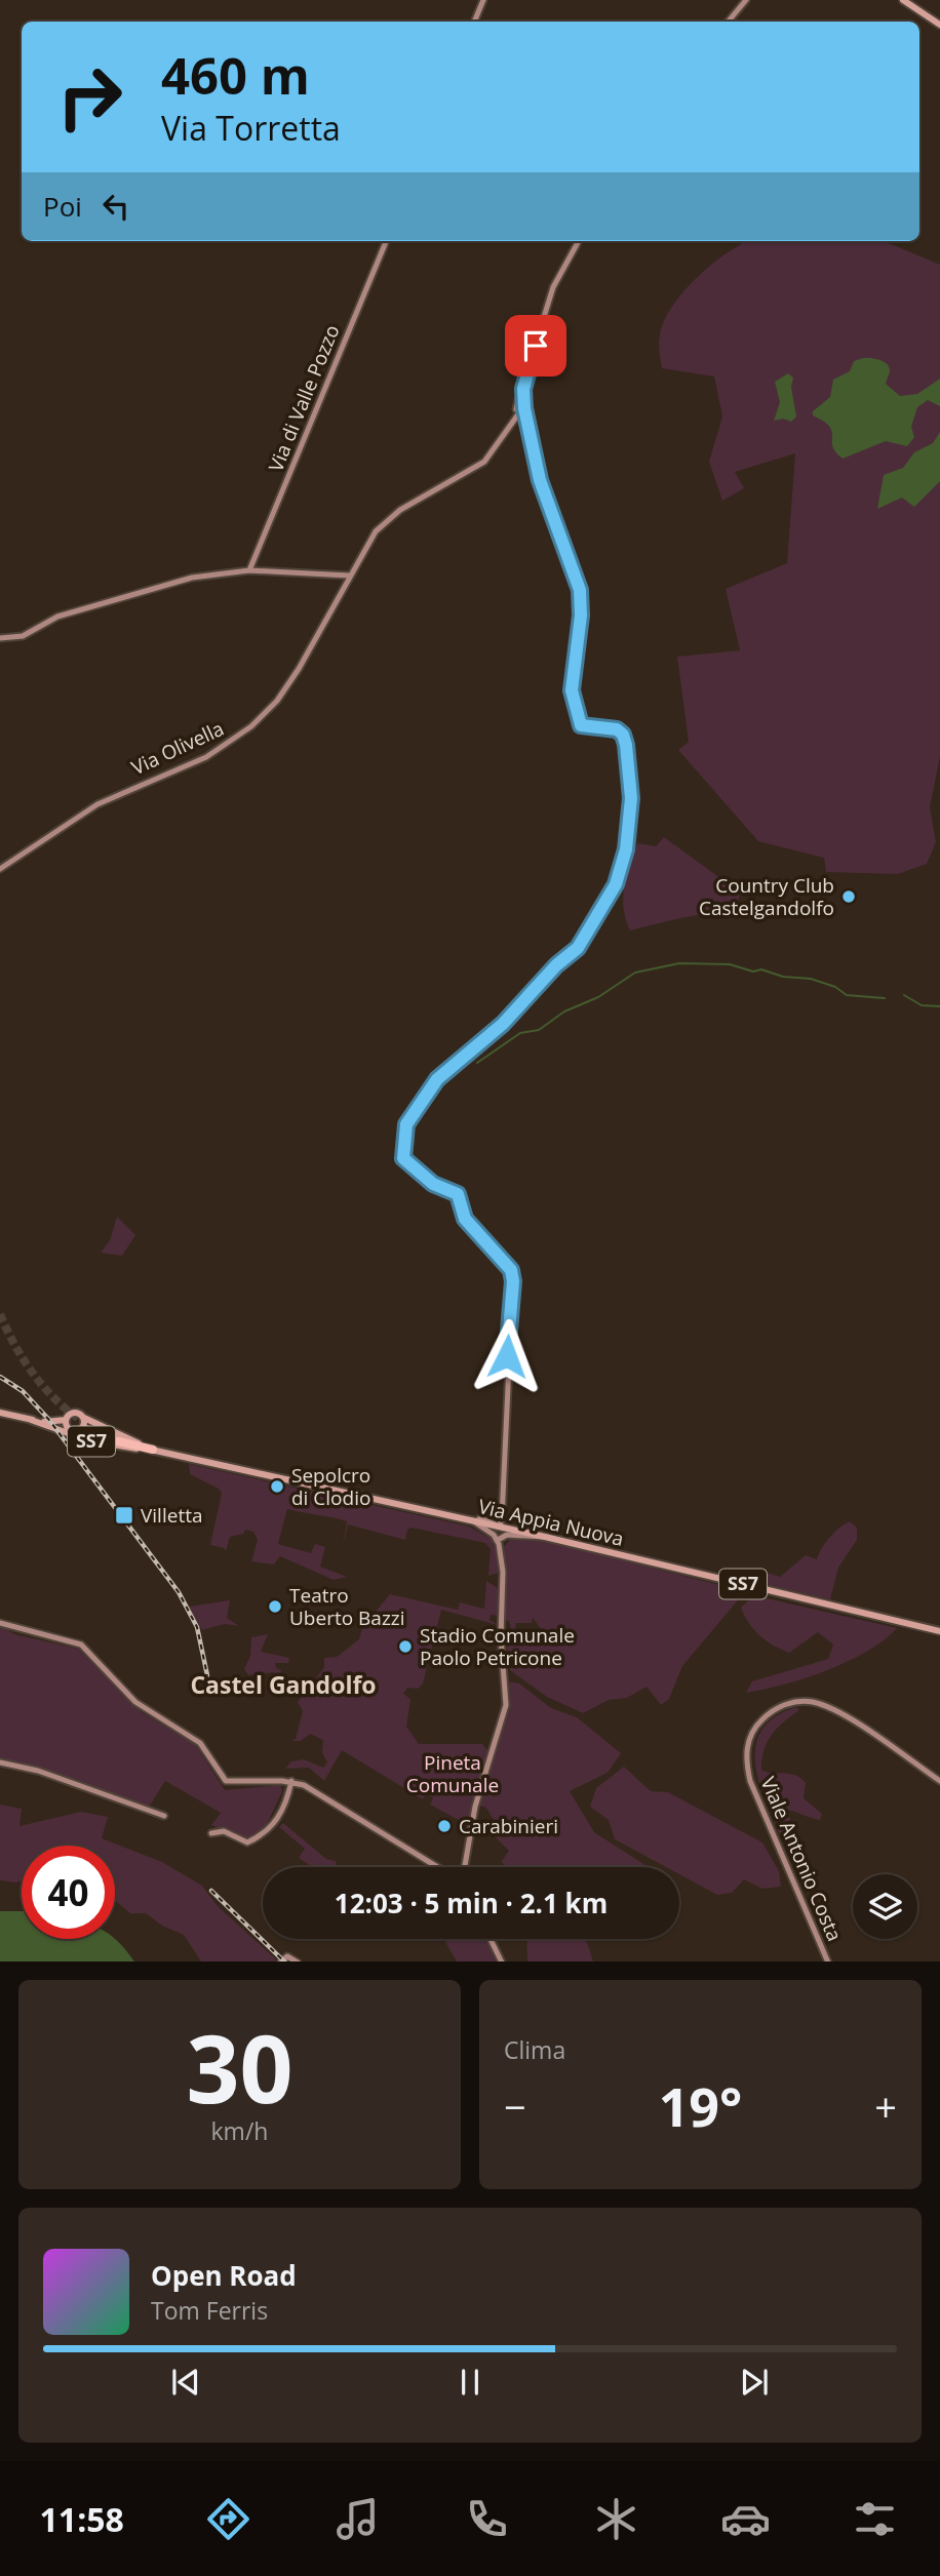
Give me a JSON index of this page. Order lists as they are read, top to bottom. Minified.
{"streets":{"main road":["SS7","Via Appia Nuova"],"street":["Via di Valle Pozzo","Via Olivella","Viale Antonio Costa"]},"districts":["Castel Gandolfo"],"parks":["Pineta Comunale"],"places":{"other":["Country Club Castelgandolfo","Sepolcro di Clodio","Teatro Uberto Bazzi","Stadio Comunale Paolo Petricone","Carabinieri"],"transit":["Villetta"]},"page":{"turn":["460 m","Via Torretta"],"then":"Poi","limit":"40","trip":"12:03 · 5 min · 2.1 km","tile":[["30","km/h"],"Clima"],"heat":["−","19°","+"],"song":["Open Road","Tom Ferris"],"tabs":"11:58"}}
